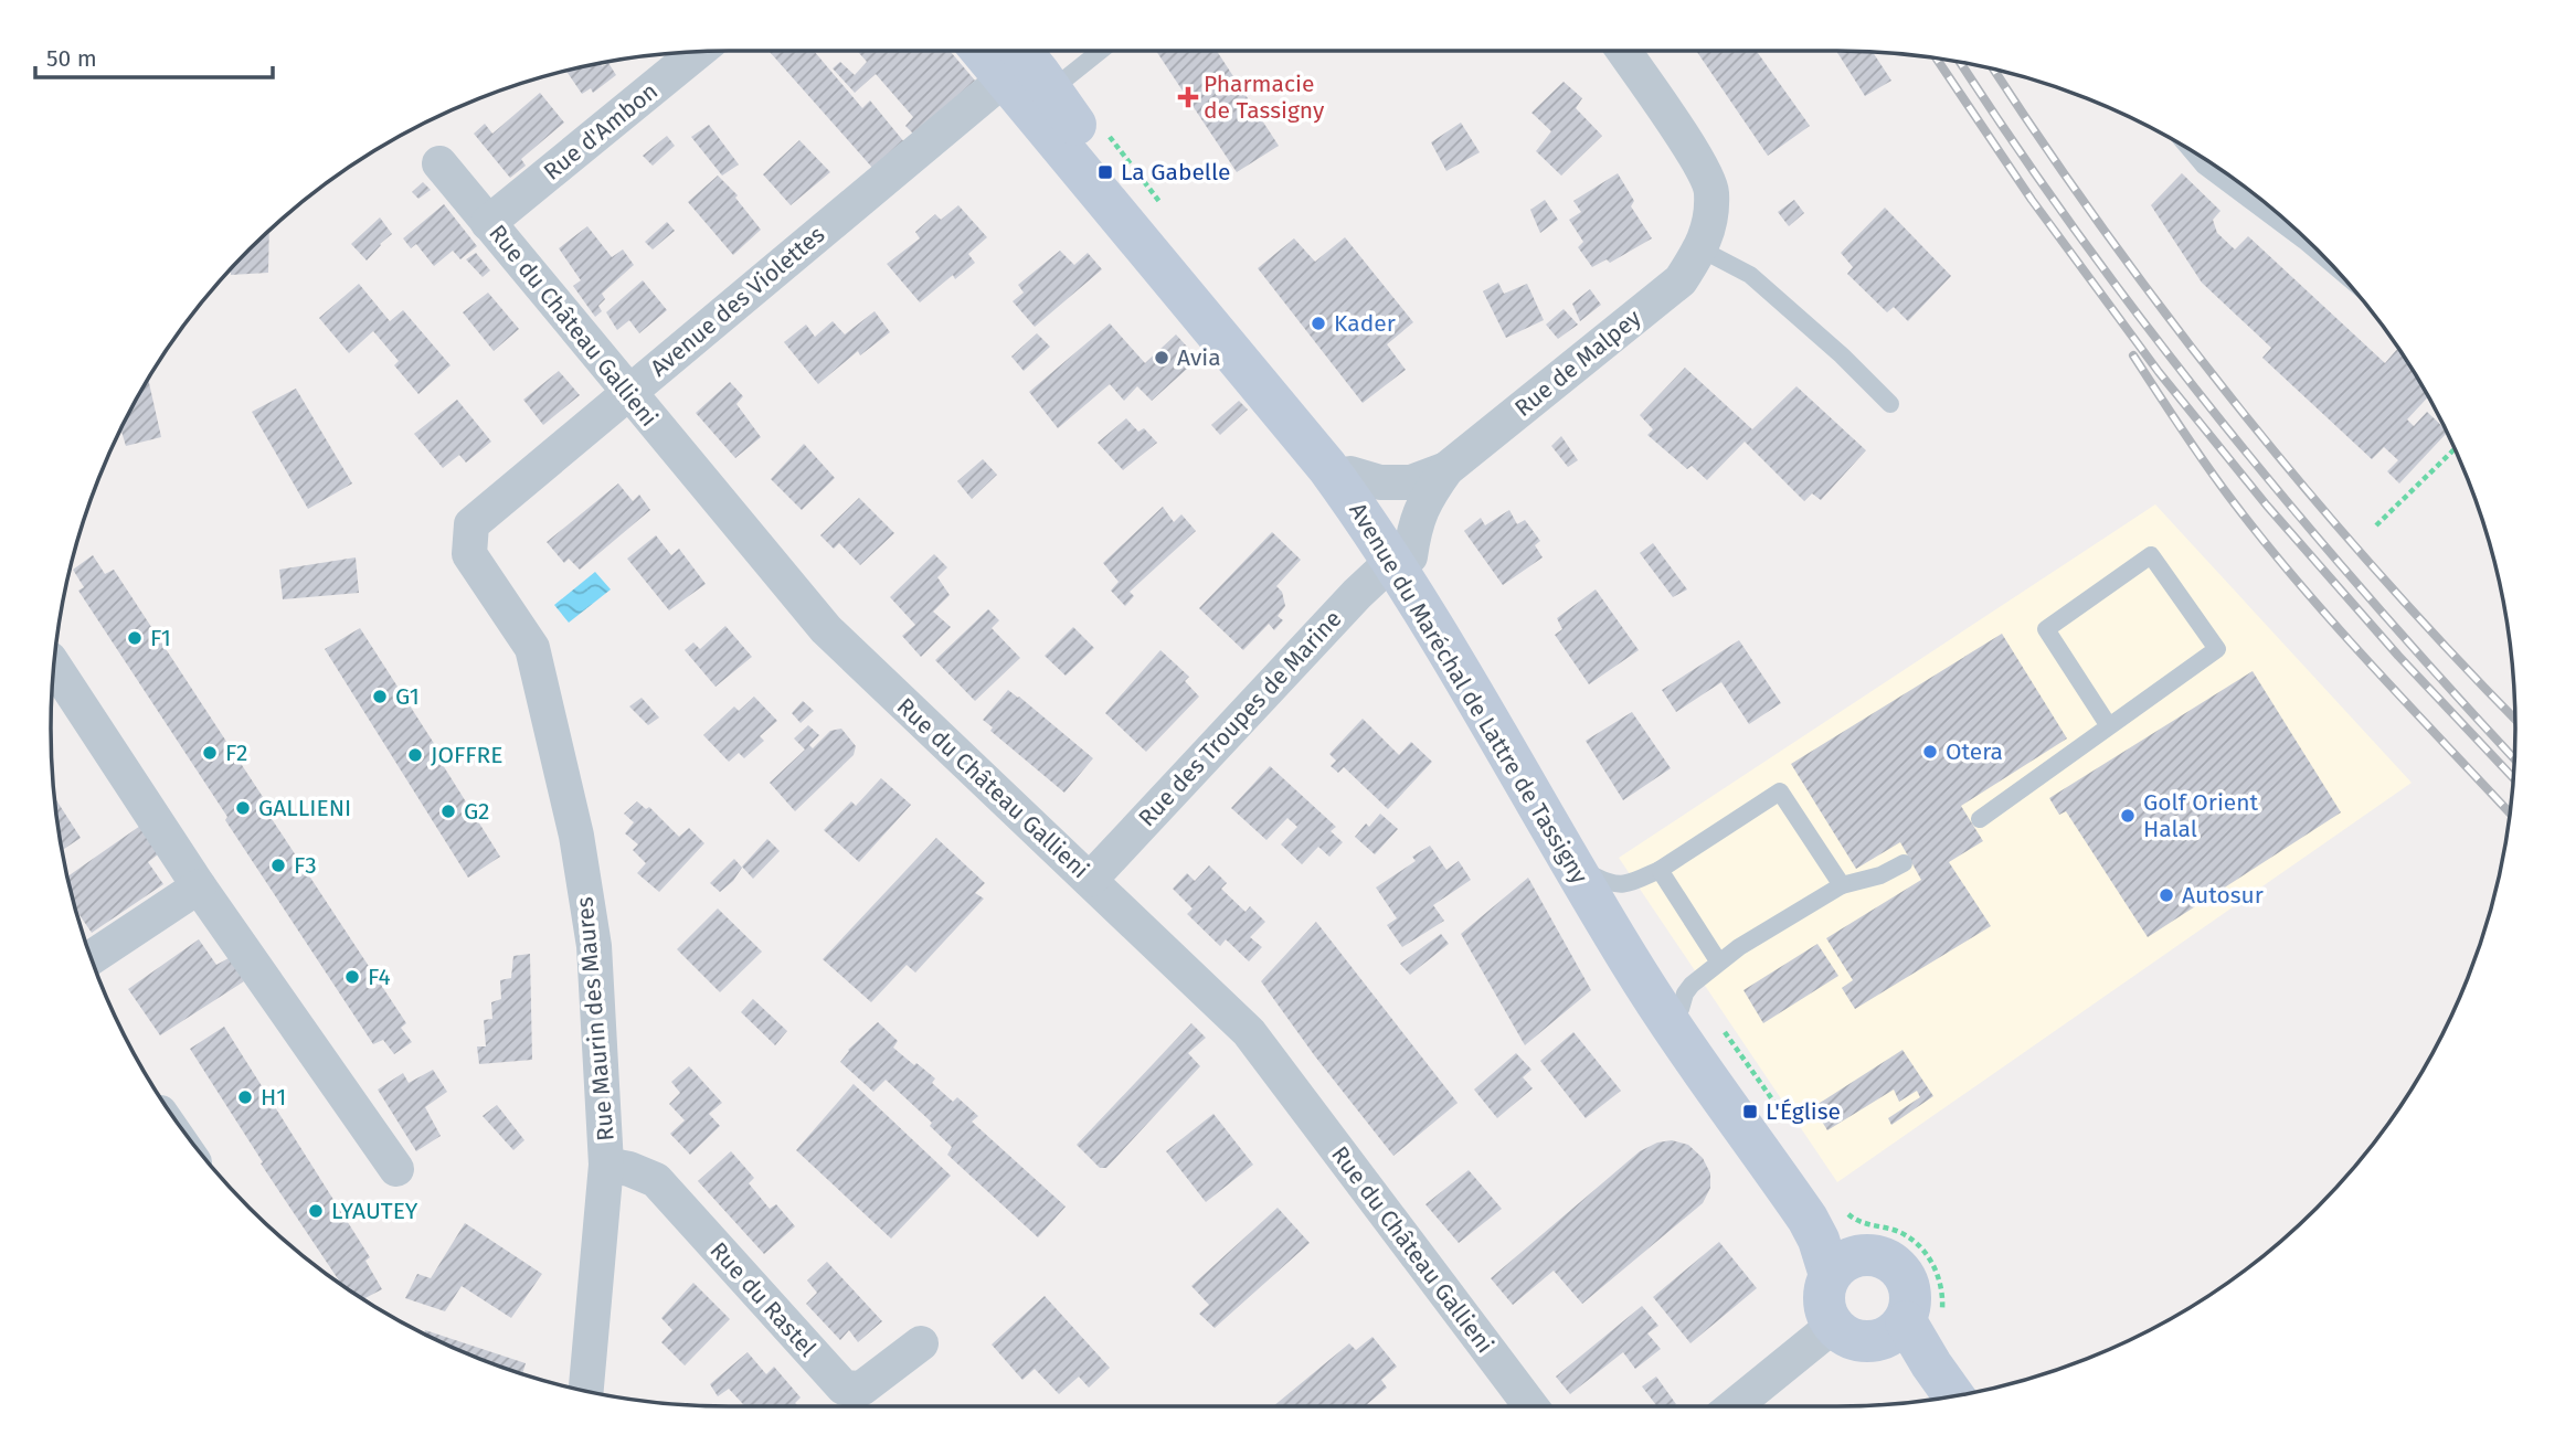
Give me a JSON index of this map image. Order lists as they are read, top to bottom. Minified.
{"streets":{"main road":["Avenue du Maréchal de Lattre de Tassigny"],"street":["Rue d'Ambon","Avenue des Violettes","Rue du Château Gallieni","Rue de Malpey","Rue des Troupes de Marine","Rue Maurin des Maures","Rue du Rastel"]},"crossings":[["Rue d'Ambon","Rue du Château Gallieni"],["Avenue des Violettes","Rue du Château Gallieni"],["Avenue des Violettes","Avenue du Maréchal de Lattre de Tassigny"],["Avenue des Violettes","Rue Maurin des Maures"],["Rue du Château Gallieni","Rue des Troupes de Marine"],["Rue de Malpey","Avenue du Maréchal de Lattre de Tassigny"],["Rue de Malpey","Rue des Troupes de Marine"],["Avenue du Maréchal de Lattre de Tassigny","Rue des Troupes de Marine"],["Rue Maurin des Maures","Rue du Rastel"]],"places":{"health":["Pharmacie de Tassigny"],"transit":["La Gabelle","L'Église"],"other":["Kader","Avia","F1","G1","Otera","F2","JOFFRE","GALLIENI","G2","Golf Orient Halal","F3","Autosur","F4","H1","LYAUTEY"]},"scale_bar":"50 m"}
